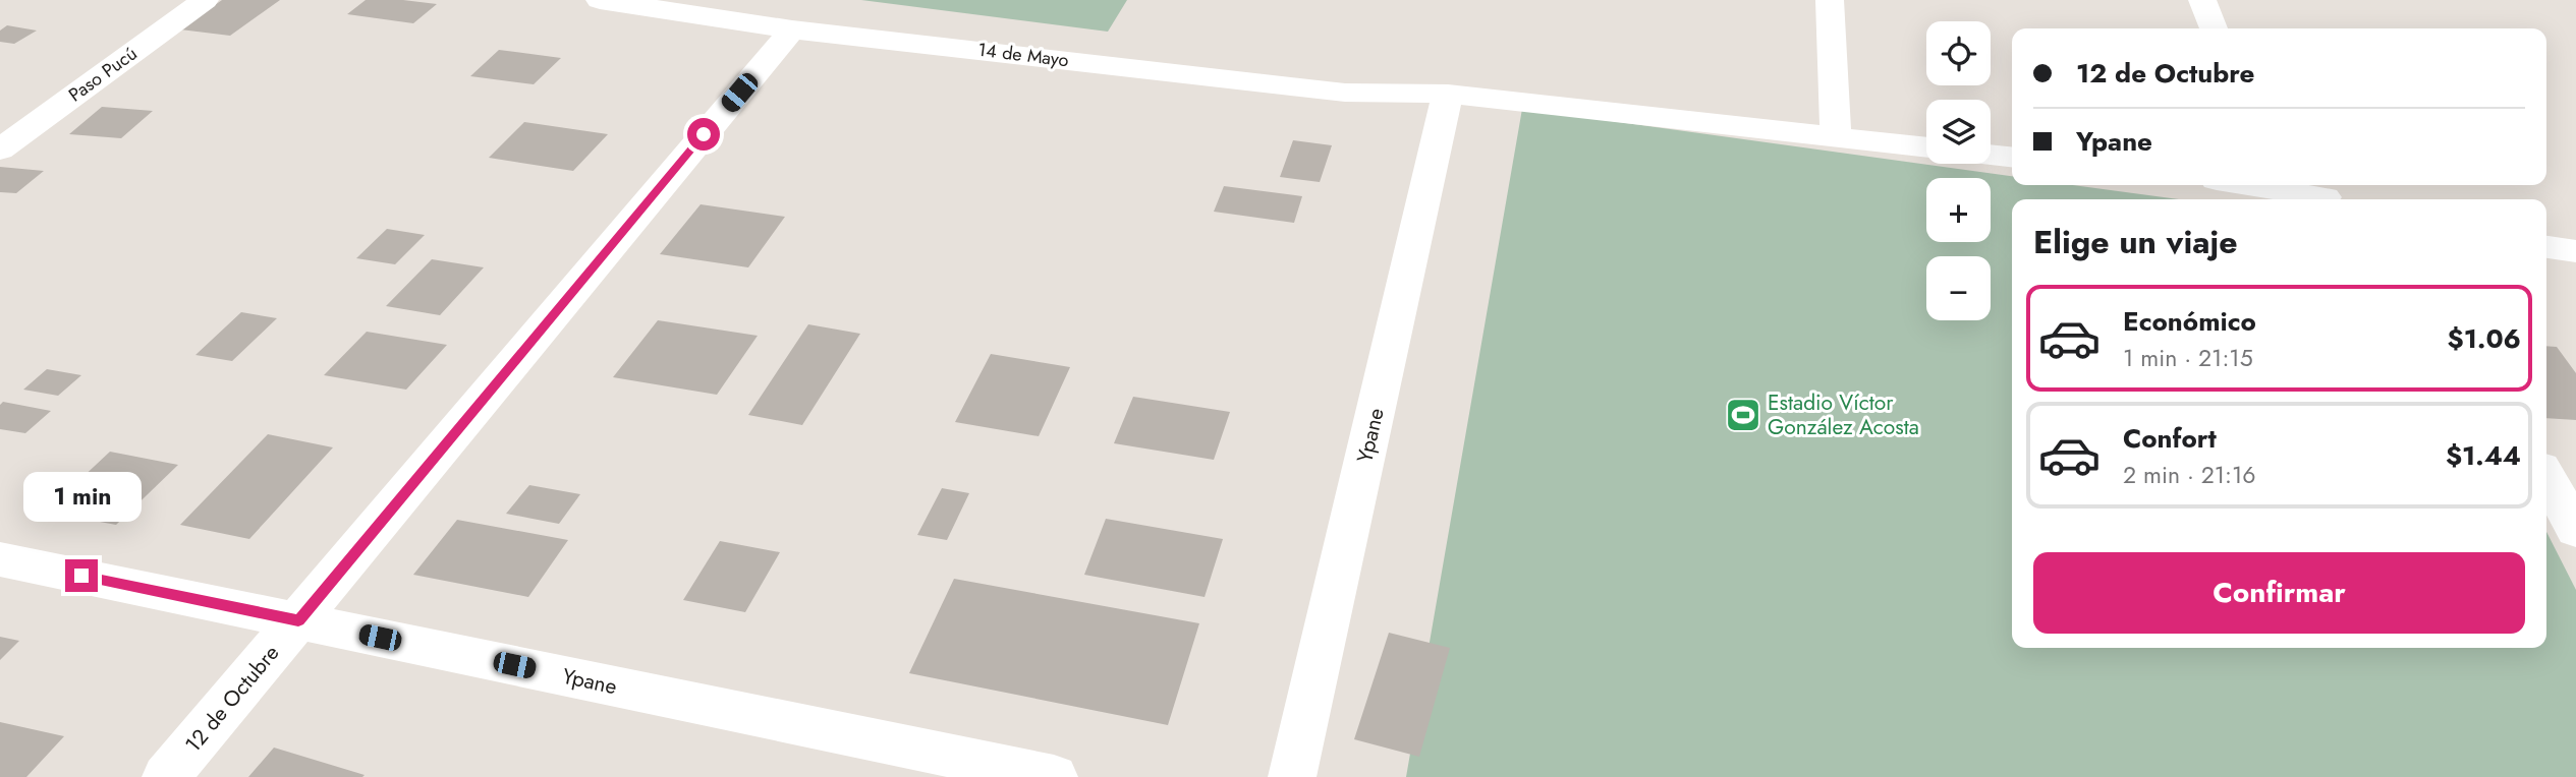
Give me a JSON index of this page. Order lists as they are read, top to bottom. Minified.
{"streets":{"street":["14 de Mayo","Paso Pucú","Ypane","12 de Octubre"]},"crossings":[["14 de Mayo","Ypane"],["14 de Mayo","12 de Octubre"],["Ypane","12 de Octubre"]],"places":{"sports":["Estadio Víctor González Acosta"]},"page":{"map_buttons":["+","−"],"banner":["12 de Octubre","Ypane"],"heading":"Elige un viaje","list":[{"name":"Económico","note":"1 min · 21:15","value":"$1.06"},{"name":"Confort","note":"2 min · 21:16","value":"$1.44"}],"bubble":"1 min","buttons":"Confirmar"}}
